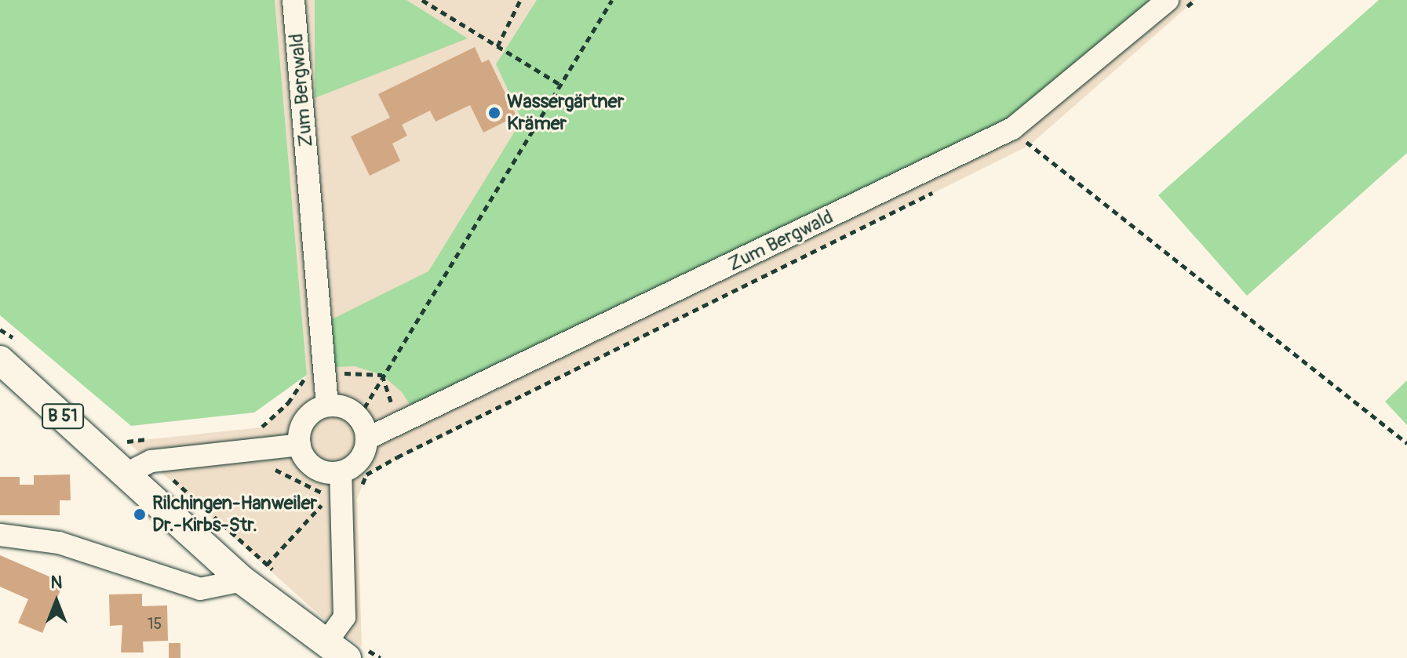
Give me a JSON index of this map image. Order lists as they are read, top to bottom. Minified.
{"streets":{"main road":["B 51"],"street":["Zum Bergwald"]},"places":["Wassergärtner Krämer","Rilchingen-Hanweiler Dr.-Kirbs-Str."],"house_numbers":["15"],"north":"top"}
